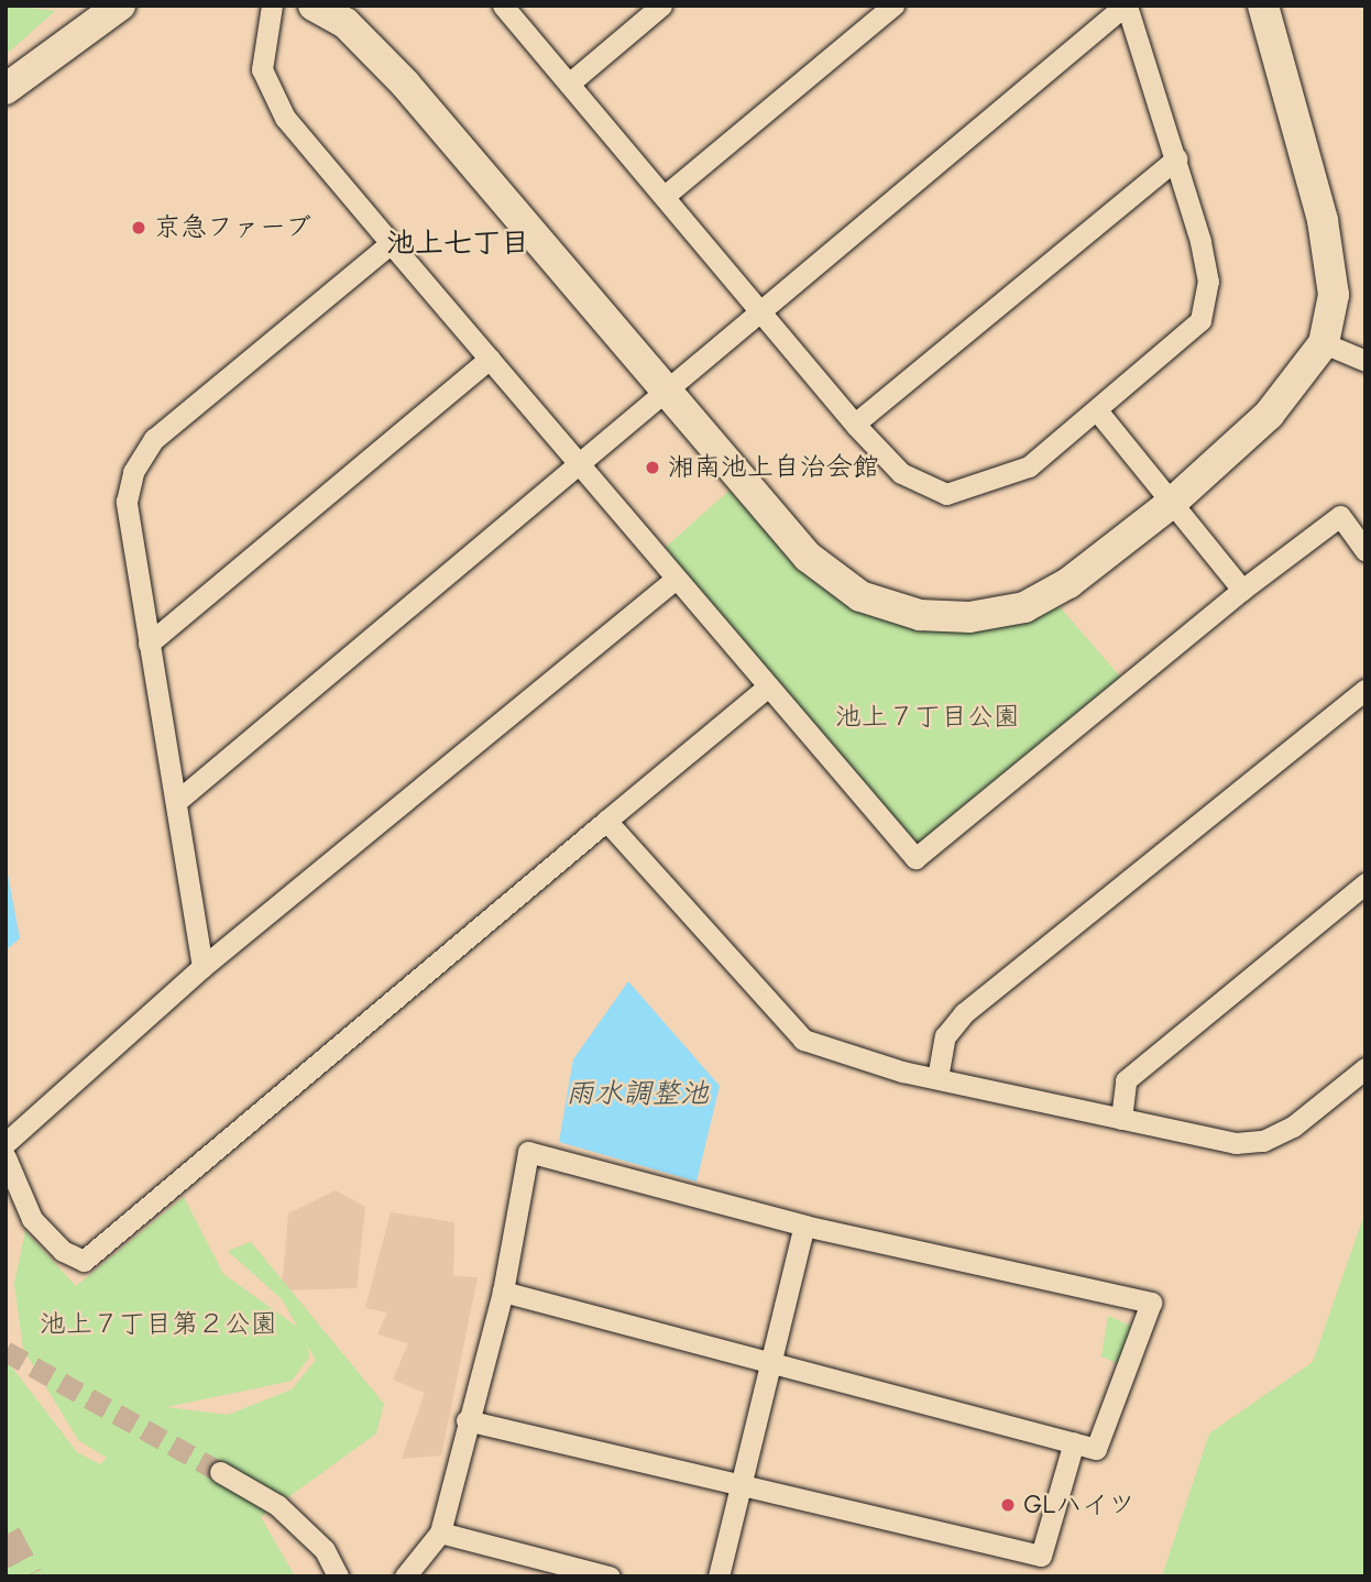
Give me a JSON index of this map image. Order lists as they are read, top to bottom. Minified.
{"districts":["池上七丁目"],"water":["雨水調整池"],"parks":["池上７丁目公園","池上７丁目第２公園"],"places":["京急ファーブ","湘南池上自治会館","GLハイツ"]}
